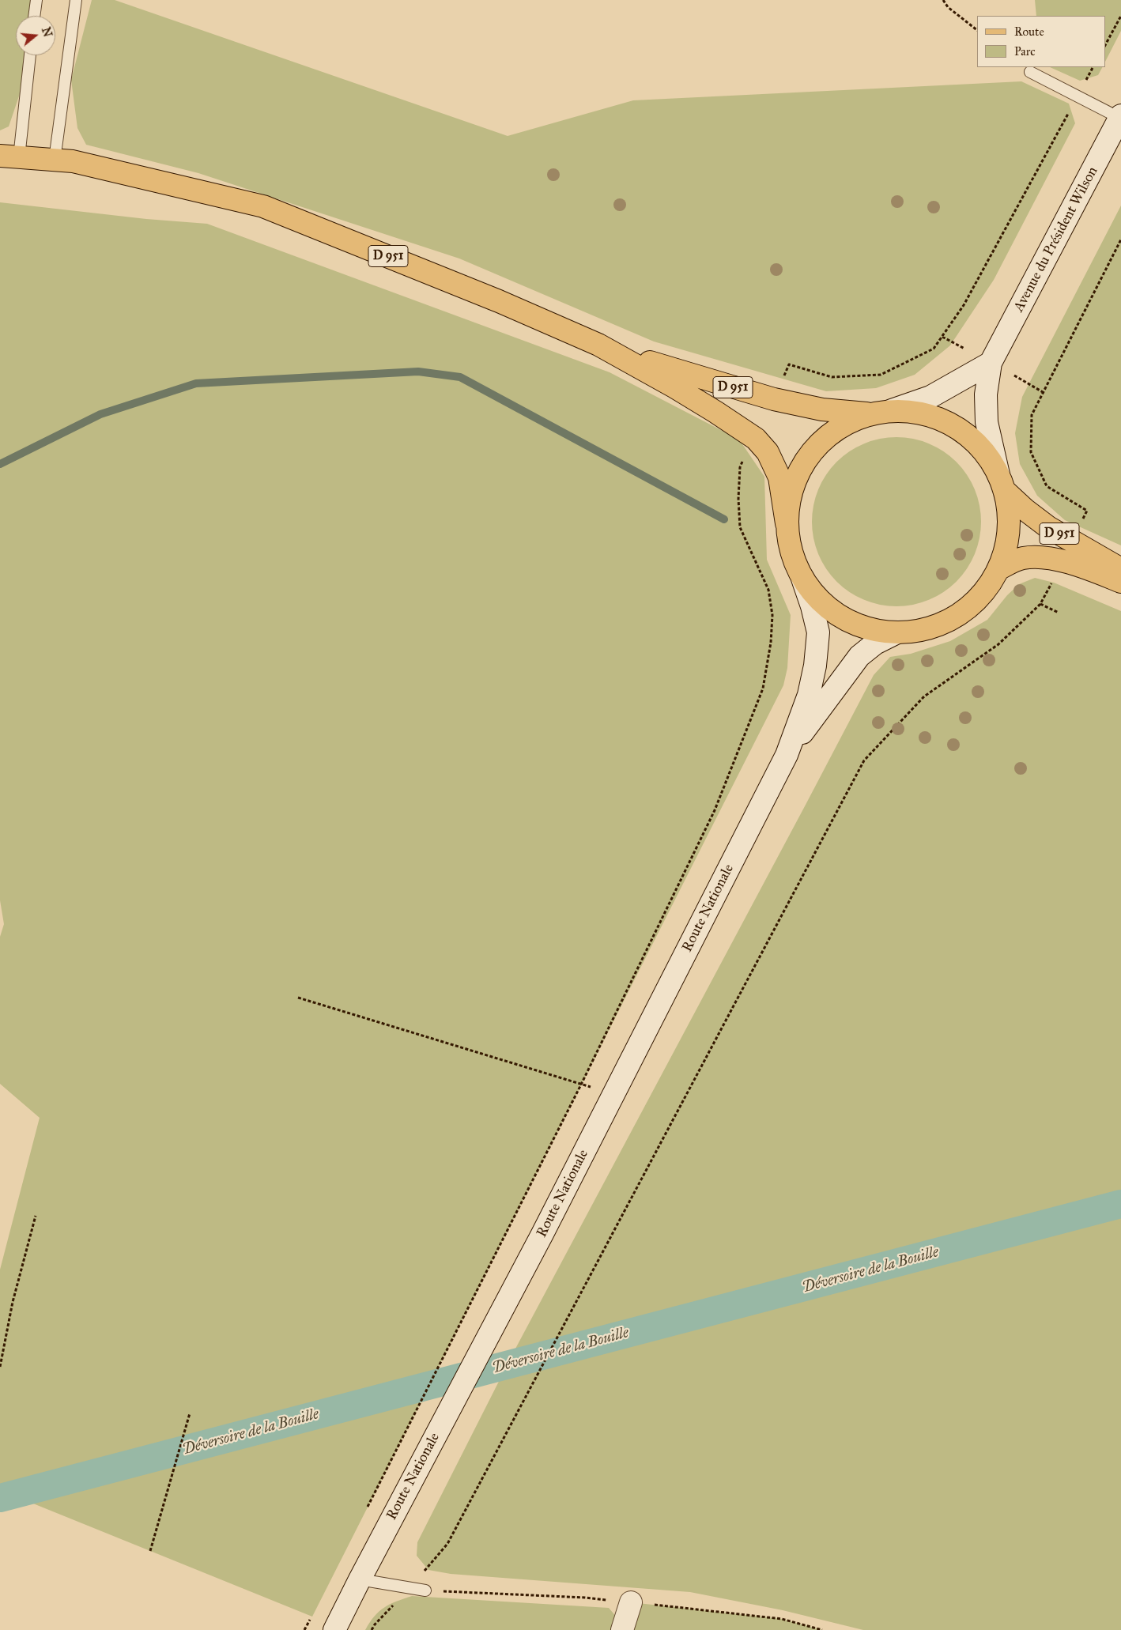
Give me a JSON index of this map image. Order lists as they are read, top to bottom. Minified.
{"streets":{"main road":["Avenue du Président Wilson","D 951","Route Nationale"]},"crossings":[["Avenue du Président Wilson","D 951"]],"water":["Déversoire de la Bouille"],"legend":["Route","Parc"],"north":"right"}
